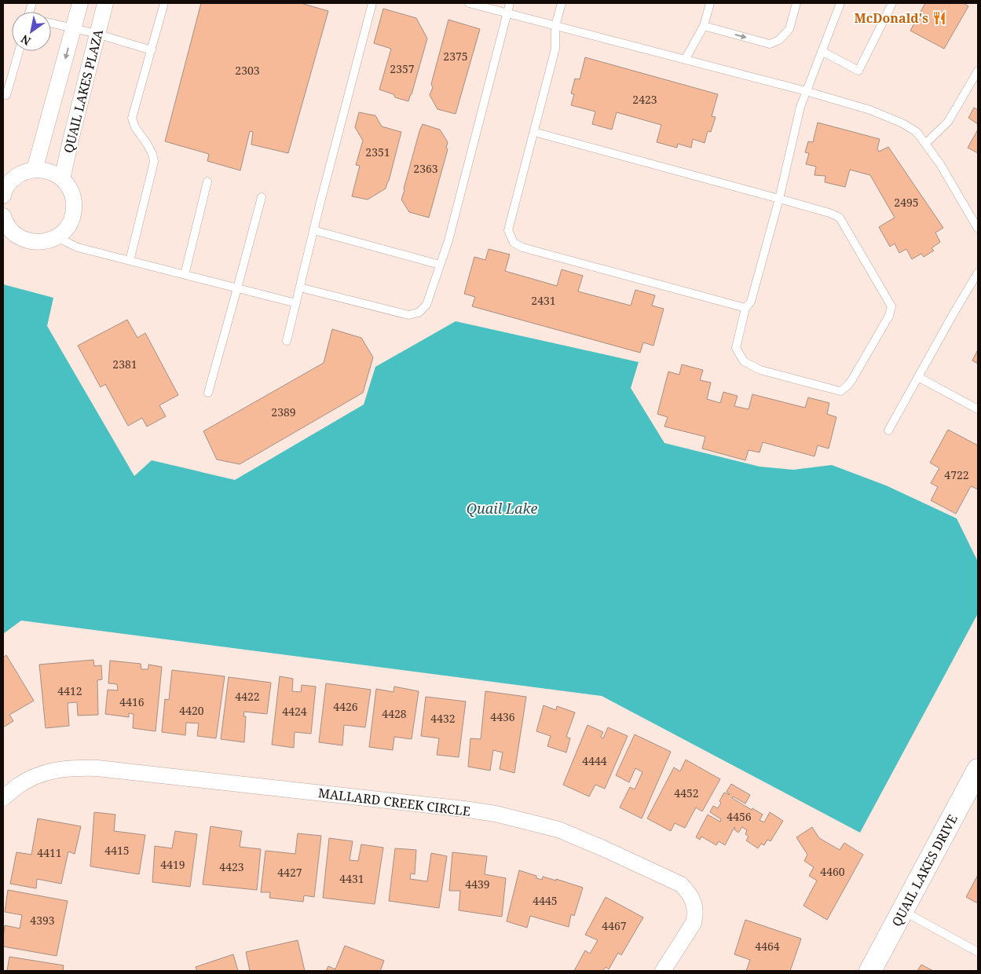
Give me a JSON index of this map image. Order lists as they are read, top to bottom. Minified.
{"streets":{"main road":["QUAIL LAKES DRIVE"],"street":["QUAIL LAKES PLAZA","MALLARD CREEK CIRCLE"]},"water":["Quail Lake"],"places":{"restaurant":["McDonald's"]},"house_numbers":["2375","2357","2303","2423","2351","2363","2495","2431","2381","2389","4722","4412","4422","4416","4426","4420","4424","4428","4436","4432","4444","4452","4456","4415","4411","4419","4423","4460","4427","4431","4439","4445","4393","4467","4464"],"north":"bottom left"}
